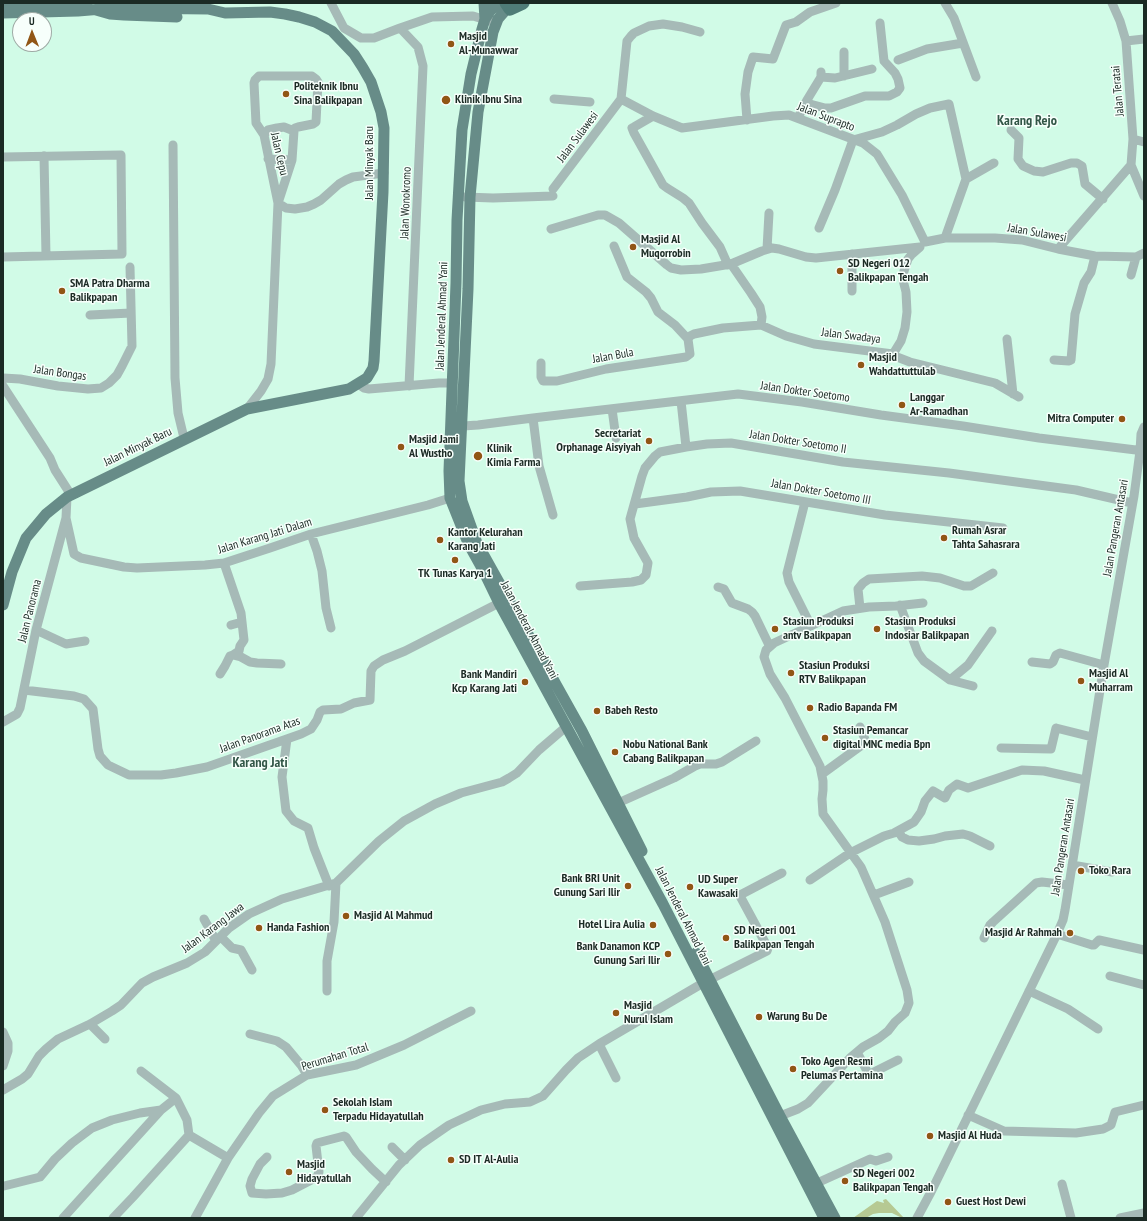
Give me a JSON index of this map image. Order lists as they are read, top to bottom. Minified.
{"streets":{"main road":["Jalan Minyak Baru","Jalan Jenderal Ahmad Yani"],"street":["Jalan Teratai","Jalan Suprapto","Jalan Sulawesi","Jalan Cepu","Jalan Wonokromo","Jalan Swadaya","Jalan Bula","Jalan Bongas","Jalan Dokter Soetomo","Jalan Dokter Soetomo II","Jalan Dokter Soetomo III","Jalan Pangeran Antasari","Jalan Karang Jati Dalam","Jalan Panorama","Jalan Panorama Atas","Jalan Karang Jawa","Perumahan Total"]},"crossings":[["Jalan Suprapto","Jalan Sulawesi"],["Jalan Suprapto","Jalan Swadaya"],["Jalan Sulawesi","Jalan Jenderal Ahmad Yani"],["Jalan Sulawesi","Jalan Swadaya"],["Jalan Cepu","Jalan Minyak Baru"],["Jalan Minyak Baru","Jalan Panorama"],["Jalan Jenderal Ahmad Yani","Jalan Dokter Soetomo"],["Jalan Jenderal Ahmad Yani","Jalan Karang Jati Dalam"],["Jalan Jenderal Ahmad Yani","Jalan Panorama Atas"],["Jalan Jenderal Ahmad Yani","Jalan Karang Jawa"],["Jalan Swadaya","Jalan Bula"],["Jalan Dokter Soetomo","Jalan Pangeran Antasari"],["Jalan Dokter Soetomo II","Jalan Dokter Soetomo III"],["Jalan Dokter Soetomo II","Jalan Pangeran Antasari"],["Jalan Karang Jati Dalam","Jalan Panorama"],["Jalan Panorama","Jalan Panorama Atas"]],"districts":["Karang Rejo","Karang Jati"],"places":["Masjid Al-Munawwar","Politeknik Ibnu Sina Balikpapan","Klinik Ibnu Sina","Masjid Al Muqorrobin","SD Negeri 012 Balikpapan Tengah","SMA Patra Dharma Balikpapan","Masjid Wahdattuttulab","Langgar Ar-Ramadhan","Mitra Computer","Secretariat Orphanage Aisyiyah","Masjid Jami Al Wustho","Klinik Kimia Farma","Rumah Asrar Tahta Sahasrara","Kantor Kelurahan Karang Jati","TK Tunas Karya 1","Stasiun Produksi antv Balikpapan","Stasiun Produksi Indosiar Balikpapan","Stasiun Produksi RTV Balikpapan","Masjid Al Muharram","Bank Mandiri Kcp Karang Jati","Radio Bapanda FM","Babeh Resto","Stasiun Pemancar digital MNC media Bpn","Nobu National Bank Cabang Balikpapan","Toko Rara","Bank BRI Unit Gunung Sari Ilir","UD Super Kawasaki","Masjid Al Mahmud","Hotel Lira Aulia","Handa Fashion","Masjid Ar Rahmah","SD Negeri 001 Balikpapan Tengah","Bank Danamon KCP Gunung Sari Ilir","Masjid Nurul Islam","Warung Bu De","Toko Agen Resmi Pelumas Pertamina","Sekolah Islam Terpadu Hidayatullah","Masjid Al Huda","SD IT Al-Aulia","Masjid Hidayatullah","SD Negeri 002 Balikpapan Tengah","Guest Host Dewi"],"north":"top"}
